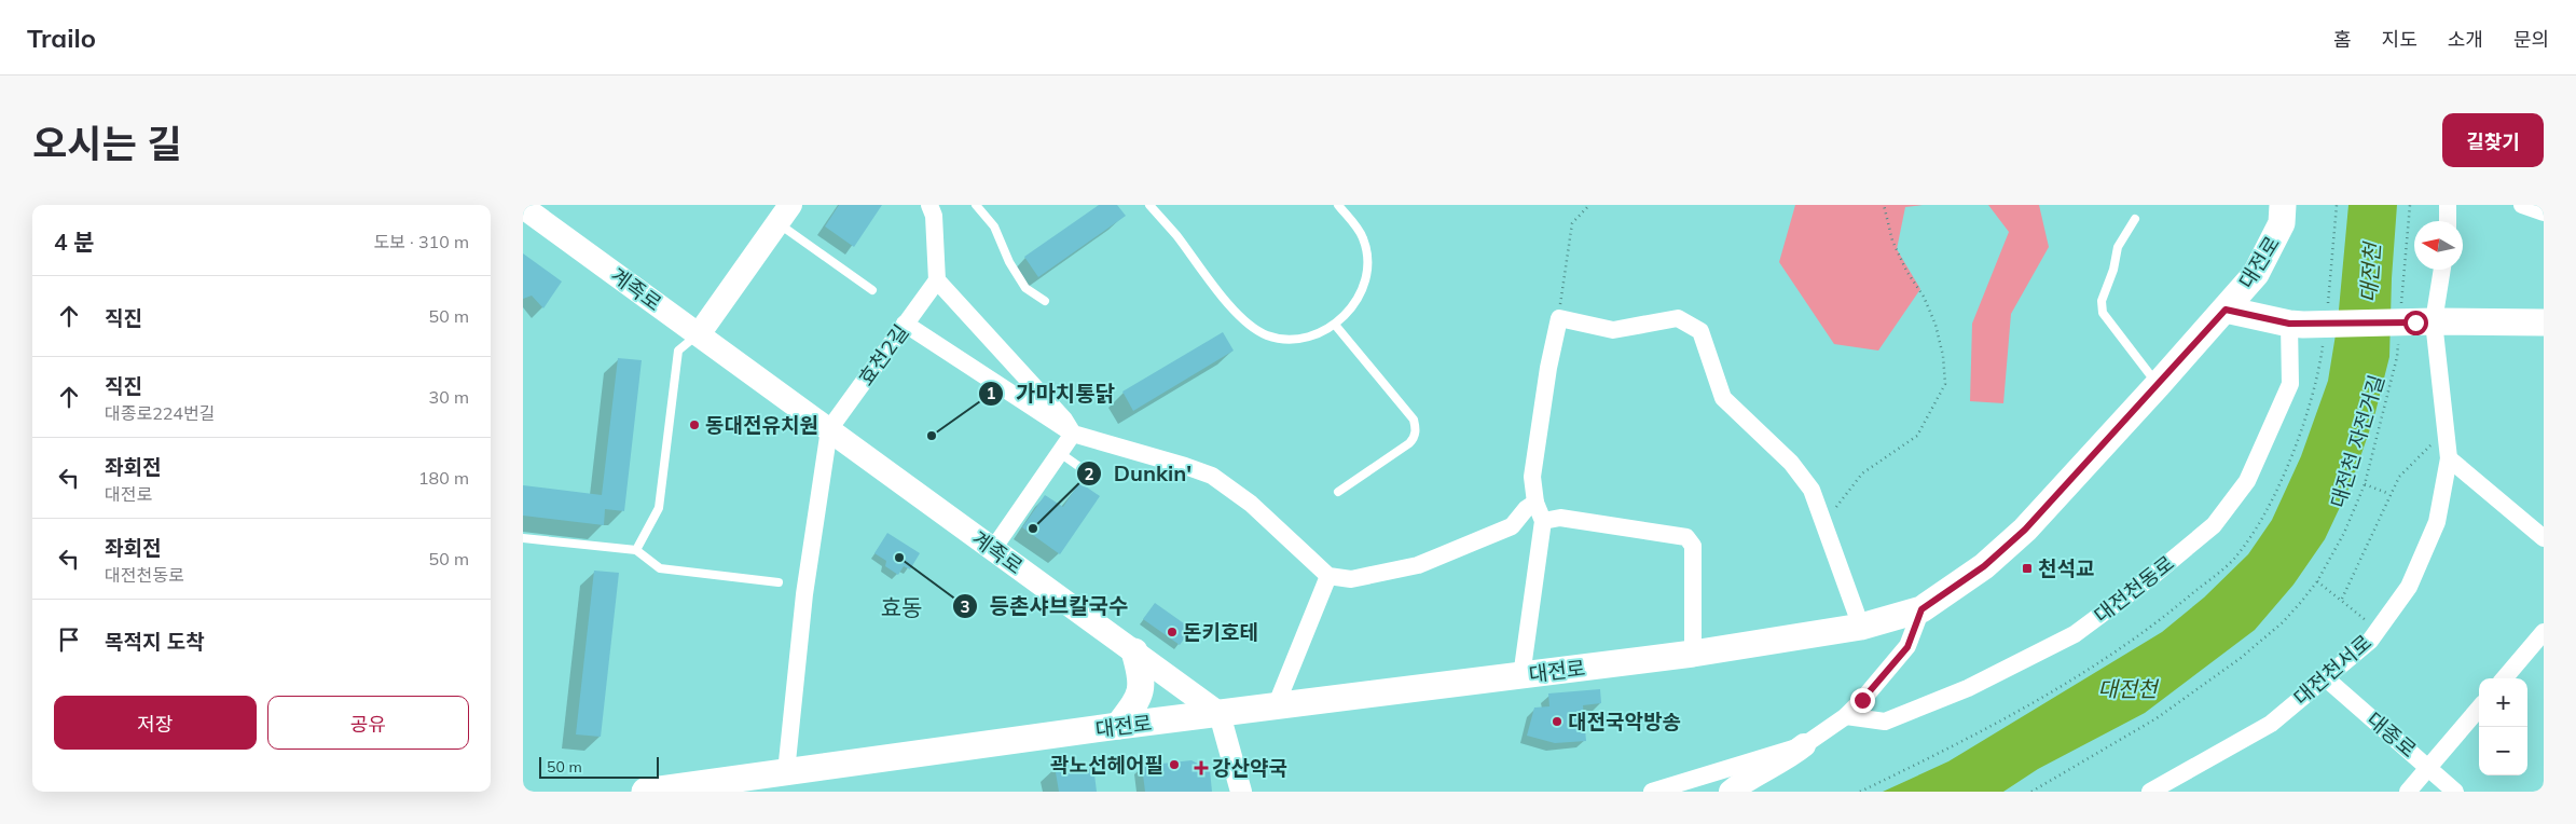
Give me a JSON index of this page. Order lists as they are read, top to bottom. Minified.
{"streets":{"main road":["대전로","계족로"],"street":["효천2길","대전천동로","대전천서로","대종로"],"path":["대전천 자전거길"]},"crossings":[["대전로","계족로"],["계족로","효천2길"],["대전천 자전거길","대전천서로"],["대전천서로","대종로"]],"districts":["효동"],"water":["대전천"],"places":{"other":["동대전유치원","가마치통닭","Dunkin'","등촌샤브칼국수","돈키호테","대전국악방송","곽노선헤어필"],"transit":["천석교"],"health":["강산약국"]},"scale_bar":"50 m","north":"left","page":{"header":"Trailo","nav":["홈","지도","소개","문의"],"title":"오시는 길","buttons":["길찾기",["저장","공유"]],"heading":["4 분","도보 · 310 m"],"list":[["직진","50 m"],["직진","대종로224번길","30 m"],["좌회전","대전로","180 m"],["좌회전","대전천동로","50 m"],"목적지 도착"],"map_buttons":["+","−"],"scale":"50 m"}}
